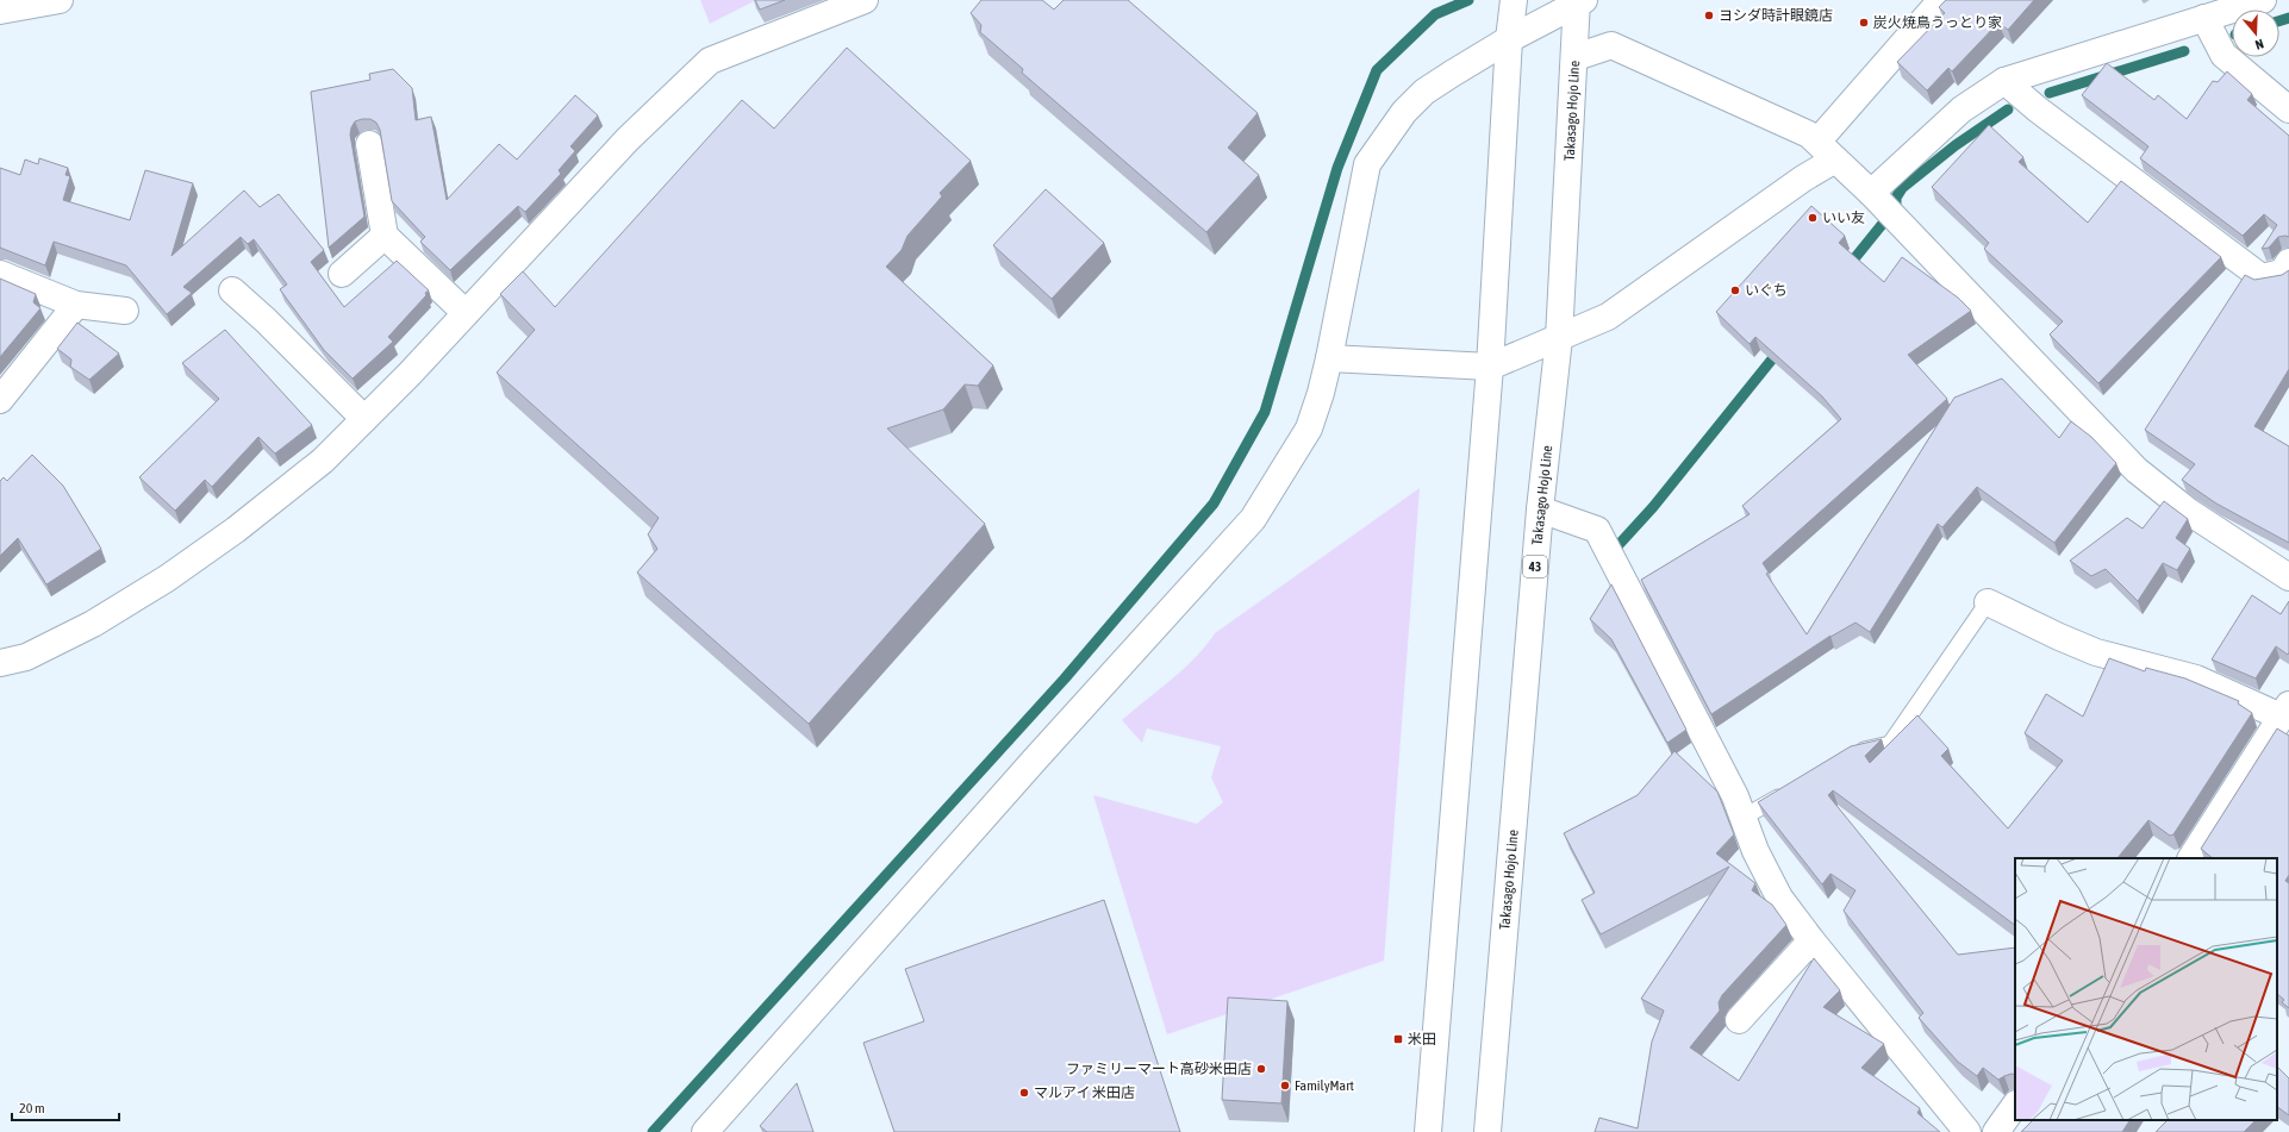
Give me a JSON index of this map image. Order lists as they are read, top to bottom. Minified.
{"streets":{"street":["Takasago Hojo Line","43"]},"places":{"other":["ヨシダ時計眼鏡店","炭火焼鳥うっとり家","いい友","いぐち","ファミリーマート高砂米田店","FamilyMart","マルアイ 米田店"],"transit":["米田"]},"scale_bar":"20 m","north":"bottom"}
